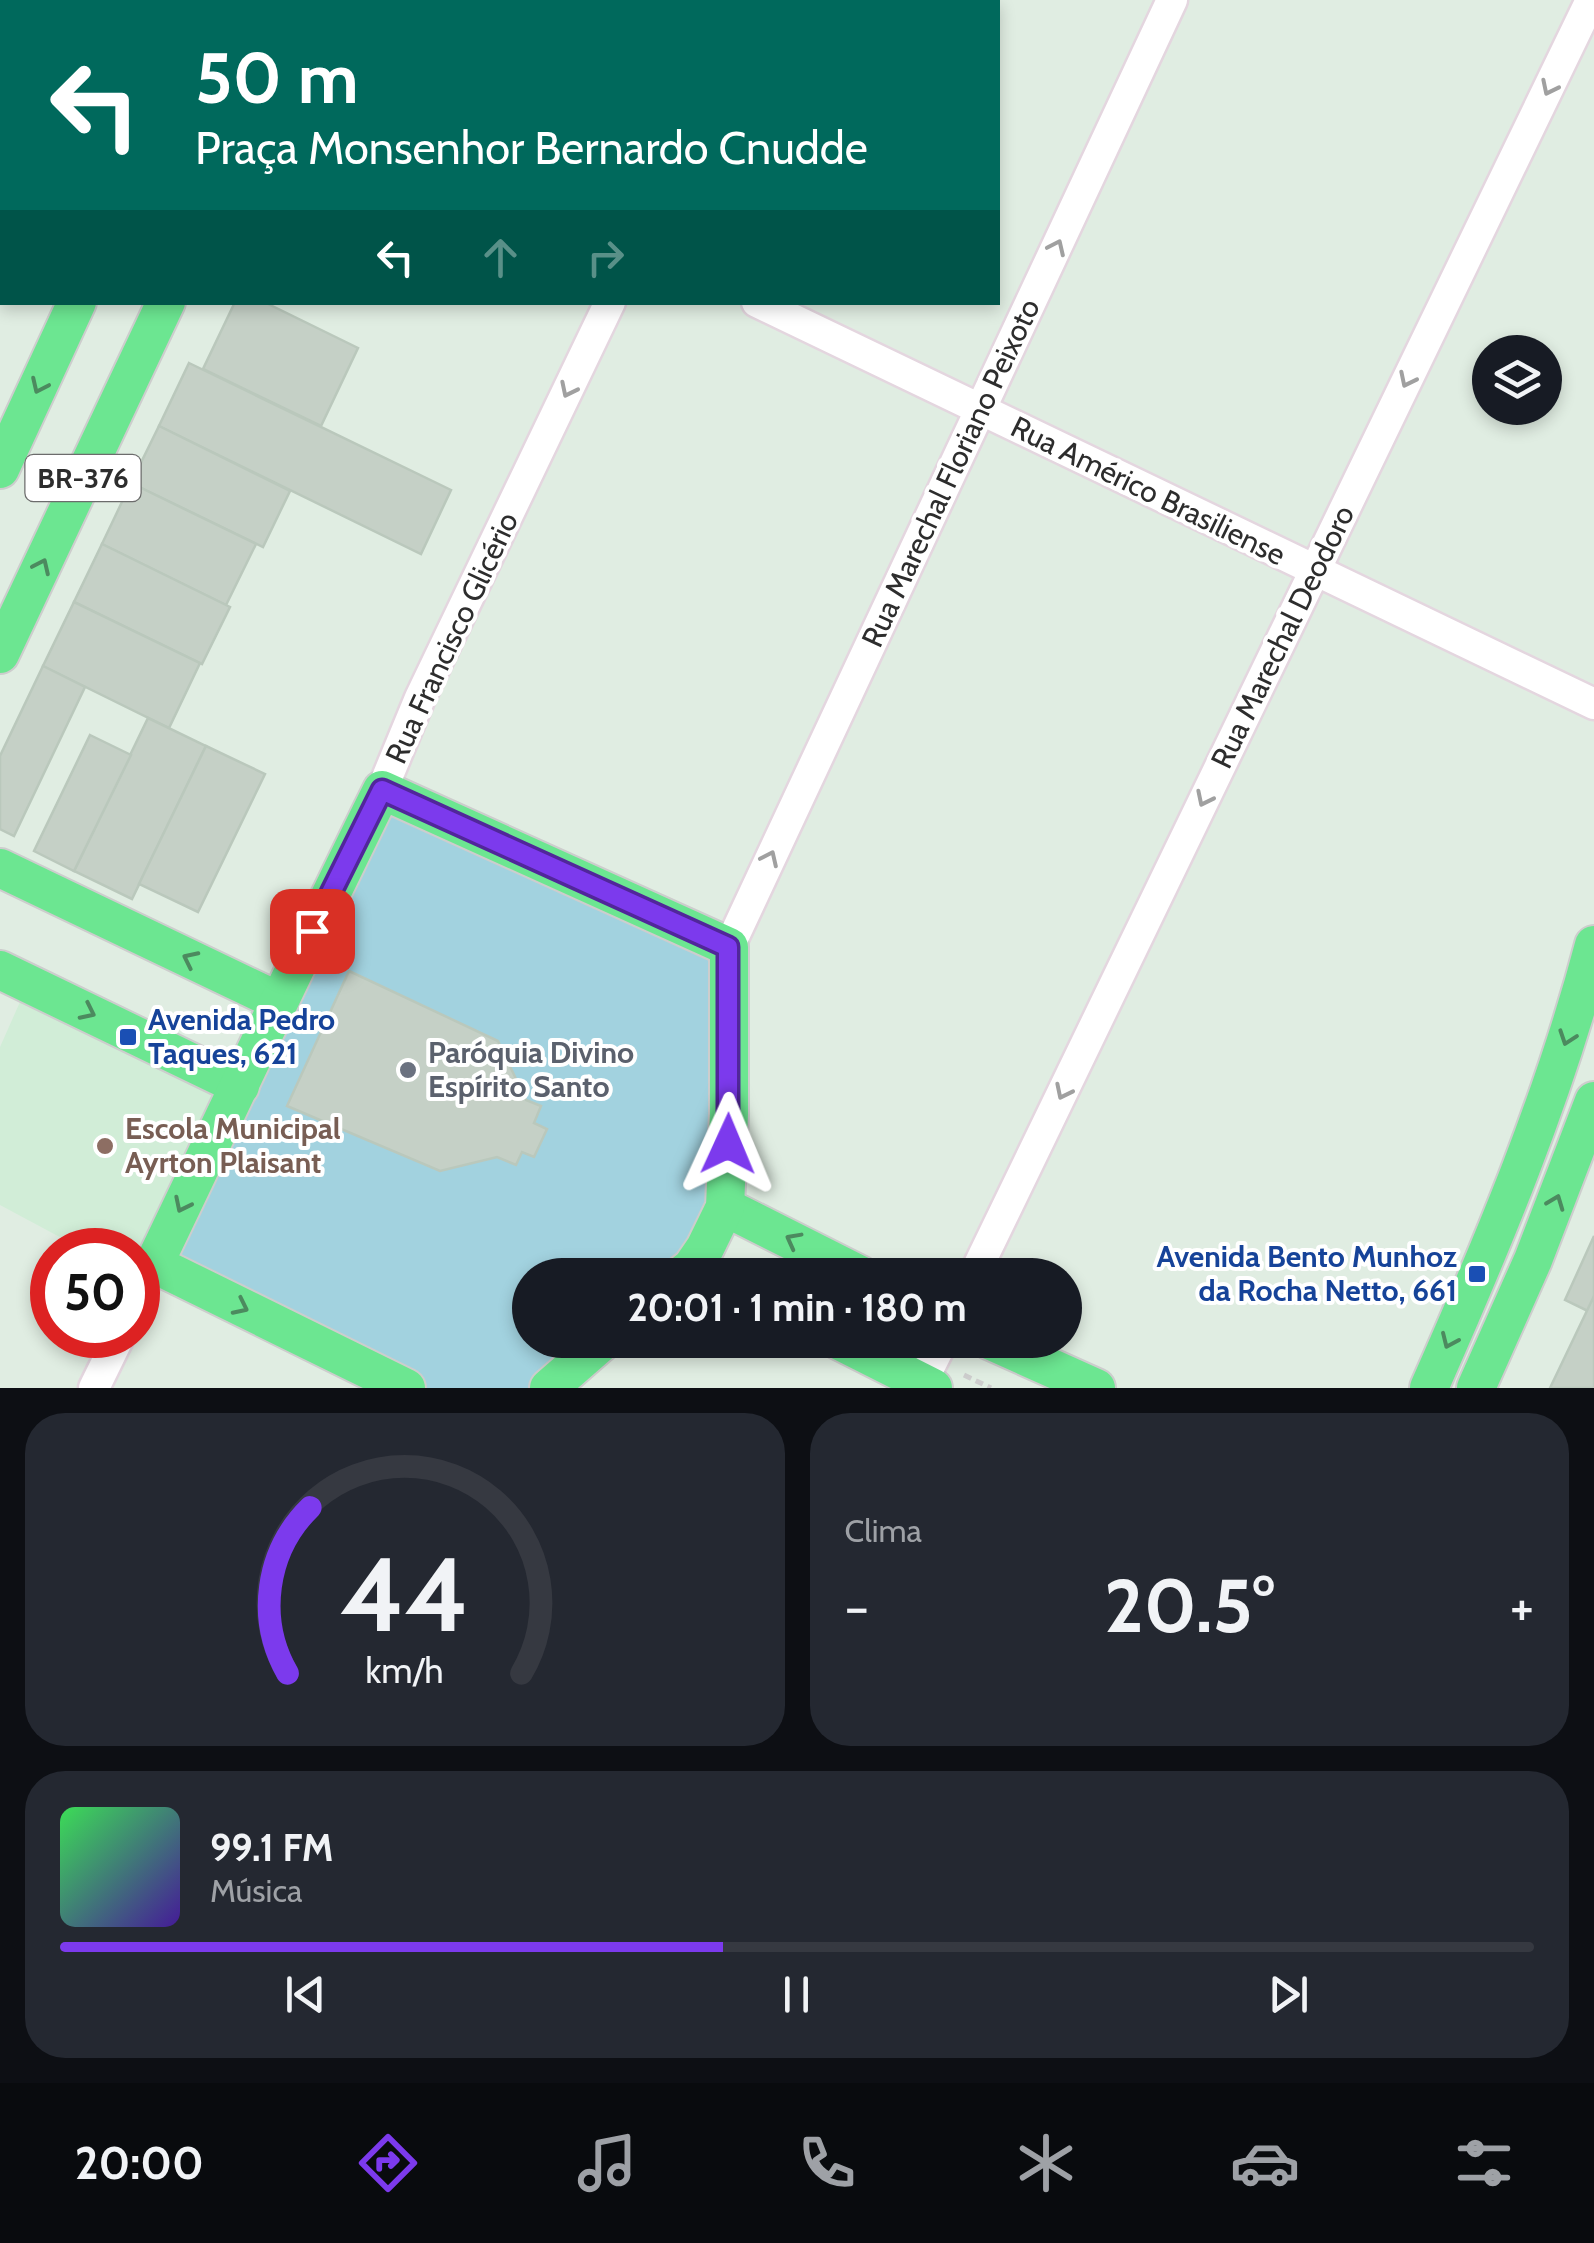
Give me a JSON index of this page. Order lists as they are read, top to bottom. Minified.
{"streets":{"main road":["BR-376","Rua Francisco Glicério"],"street":["Rua Marechal Floriano Peixoto","Rua Américo Brasiliense","Rua Marechal Deodoro"]},"crossings":[["Rua Marechal Floriano Peixoto","Rua Américo Brasiliense"],["Rua Américo Brasiliense","Rua Marechal Deodoro"]],"one_way":["Rua Marechal Floriano Peixoto","Rua Marechal Deodoro","Rua Francisco Glicério"],"places":{"transit":["Avenida Pedro Taques, 621","Avenida Bento Munhoz da Rocha Netto, 661"],"other":["Paróquia Divino Espírito Santo","Escola Municipal Ayrton Plaisant"]},"page":{"turn":["50 m","Praça Monsenhor Bernardo Cnudde"],"limit":"50","trip":"20:01 · 1 min · 180 m","tile":"Clima","heat":["−","20.5°","+"],"song":["99.1 FM","Música"],"tabs":"20:00","gauge":["44","km/h"]}}
